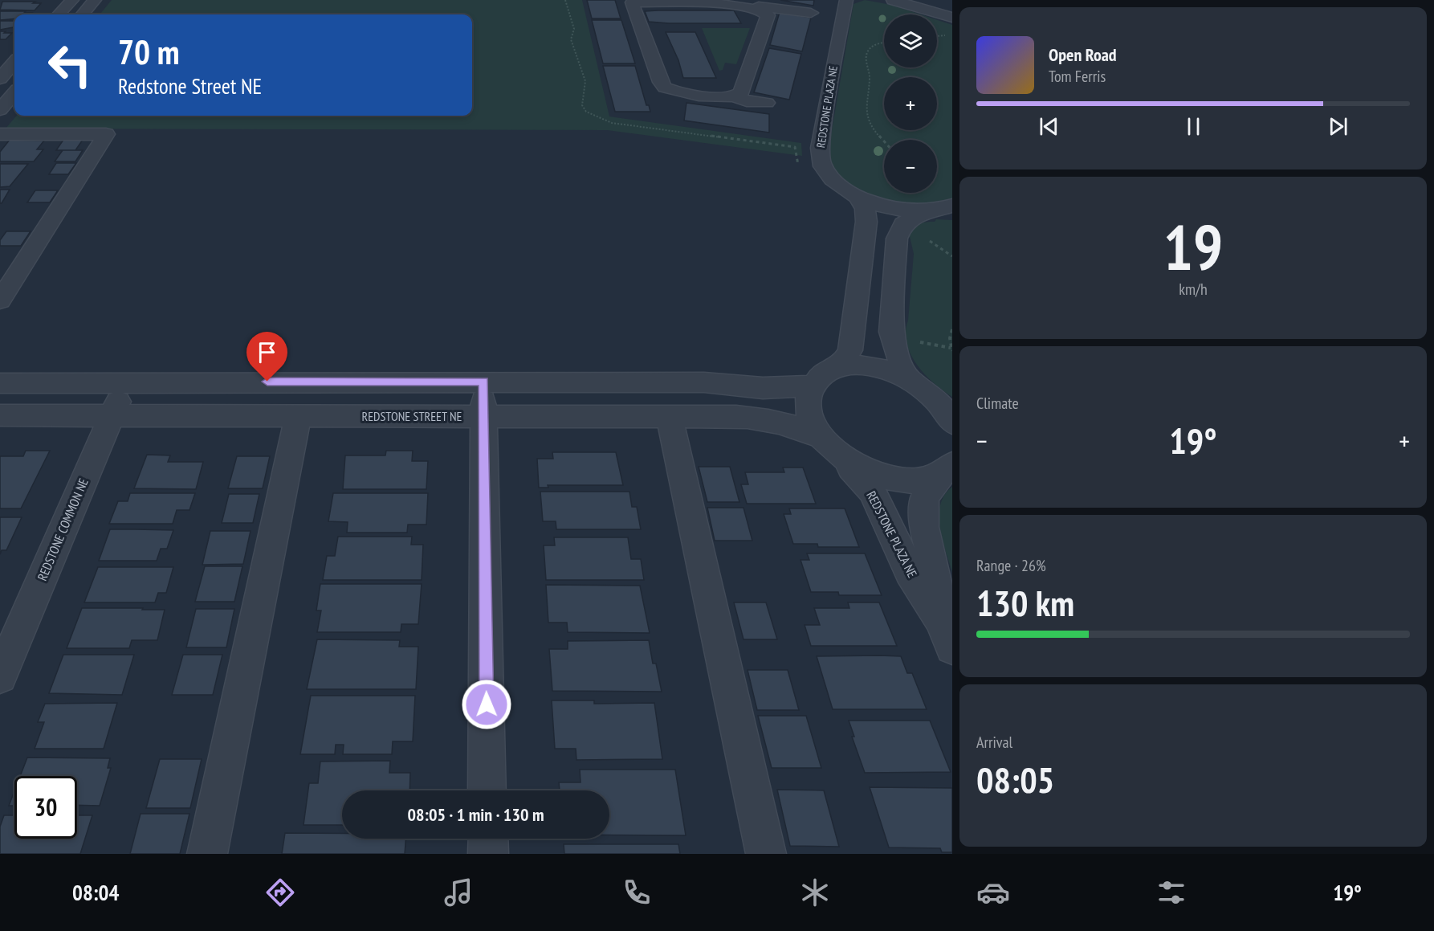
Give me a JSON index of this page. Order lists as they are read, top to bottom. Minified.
{"streets":{"street":["REDSTONE PLAZA NE","REDSTONE STREET NE","REDSTONE COMMON NE"]},"crossings":[["REDSTONE PLAZA NE","REDSTONE STREET NE"],["REDSTONE STREET NE","REDSTONE COMMON NE"]],"page":{"map_buttons":["+","−"],"turn":["70 m","Redstone Street NE"],"song":["Open Road","Tom Ferris"],"tile":[["19","km/h"],"Climate",["Range · 26%","130 km"],["Arrival","08:05"]],"heat":["−","19°","+"],"limit":"30","trip":"08:05 · 1 min · 130 m","tabs":["08:04","19°"]}}
